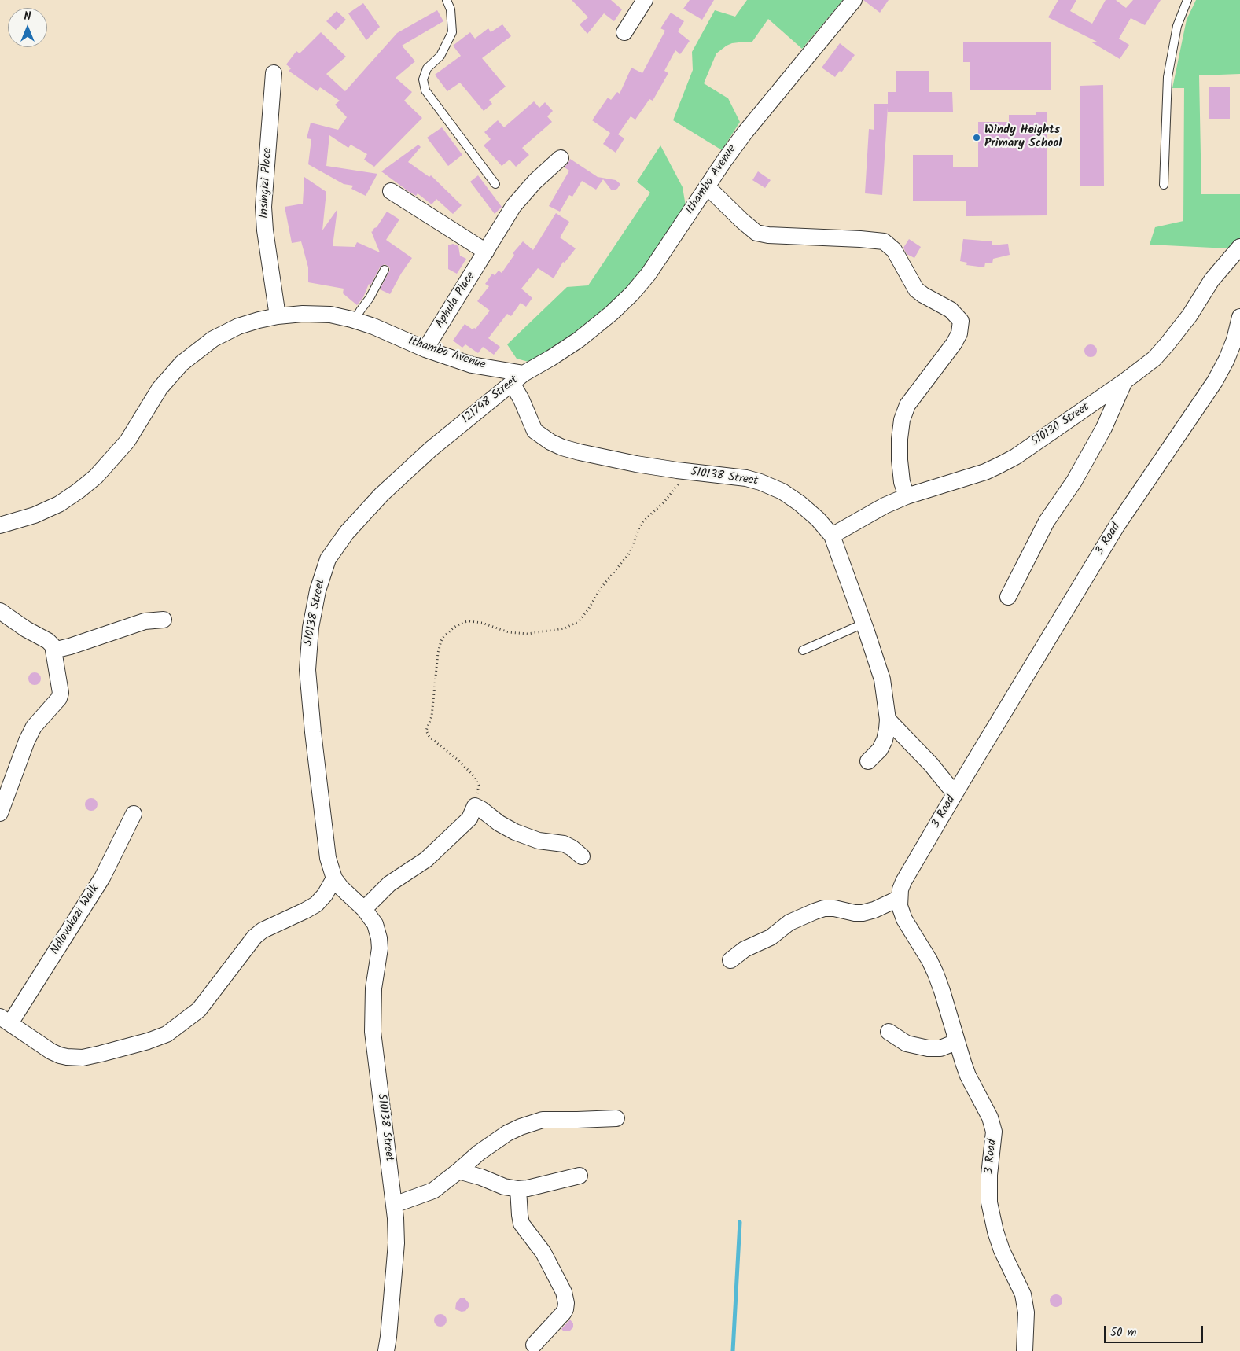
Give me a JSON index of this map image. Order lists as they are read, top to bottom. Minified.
{"streets":{"street":["Ithambo Avenue","Insingizi Place","Aphula Place","121748 Street","510130 Street","510138 Street","3 Road","Ndlovukazi Walk"]},"crossings":[["Ithambo Avenue","Insingizi Place"],["Ithambo Avenue","Aphula Place"],["Ithambo Avenue","121748 Street"],["Ithambo Avenue","510138 Street"],["121748 Street","510138 Street"],["510130 Street","510138 Street"]],"places":["Windy Heights Primary School"],"scale_bar":"50 m","north":"top"}
